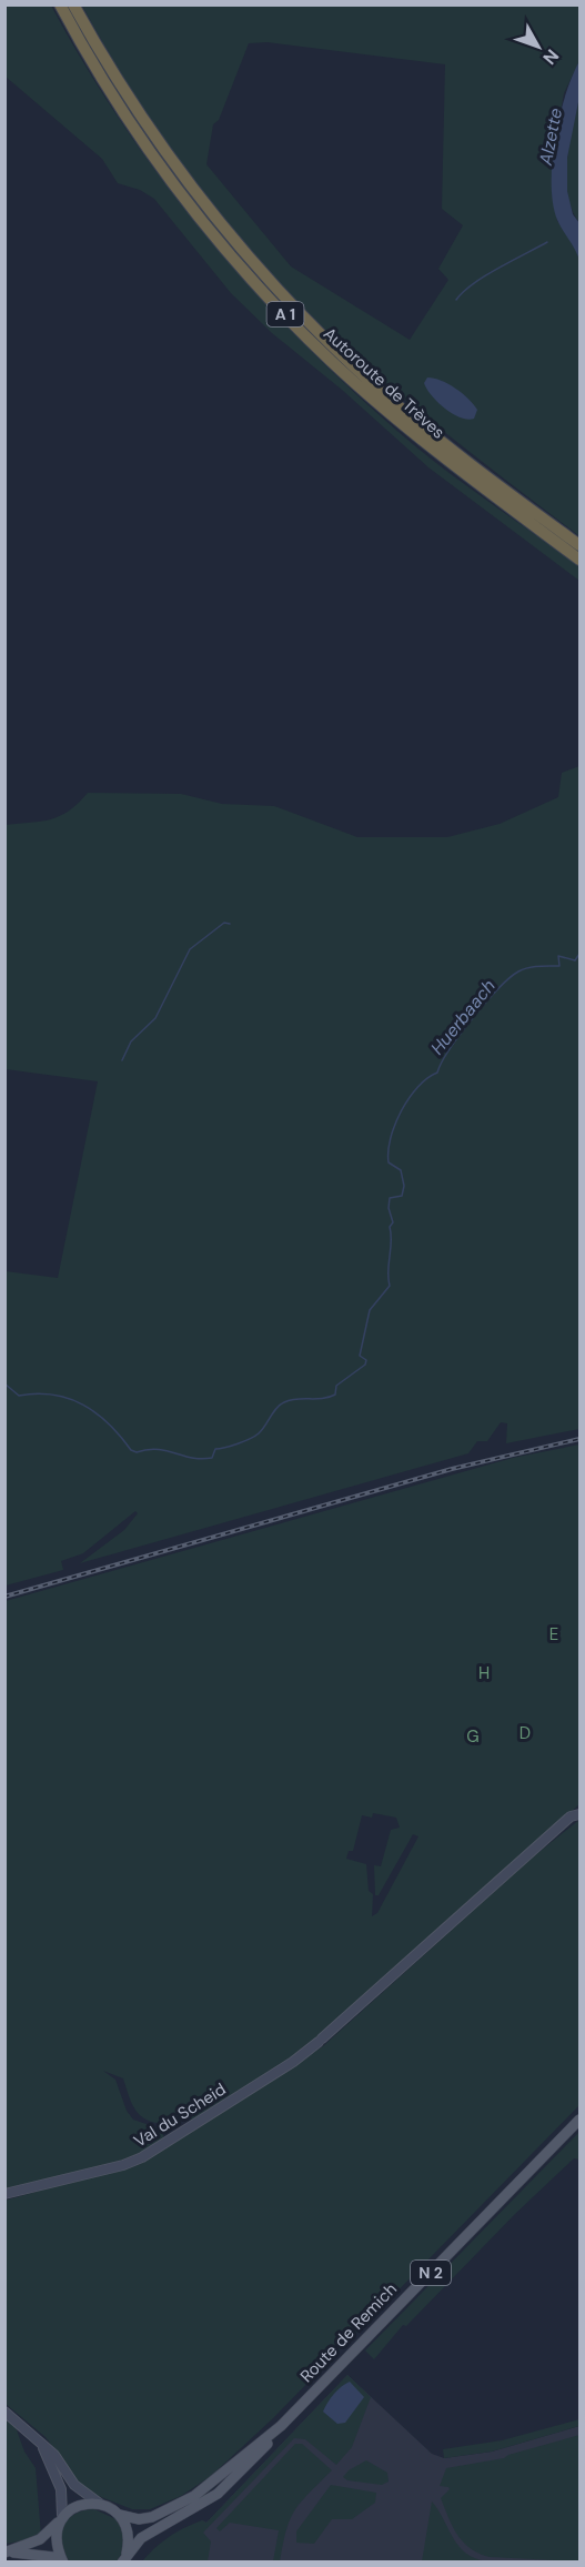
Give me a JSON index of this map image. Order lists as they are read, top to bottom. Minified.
{"streets":{"highway":["A 1","Autoroute de Trèves"],"main road":["Val du Scheid","N 2","Route de Remich"]},"water":["Alzette","Huerbaach"],"parks":["E","H","D","G"],"north":"bottom right"}
